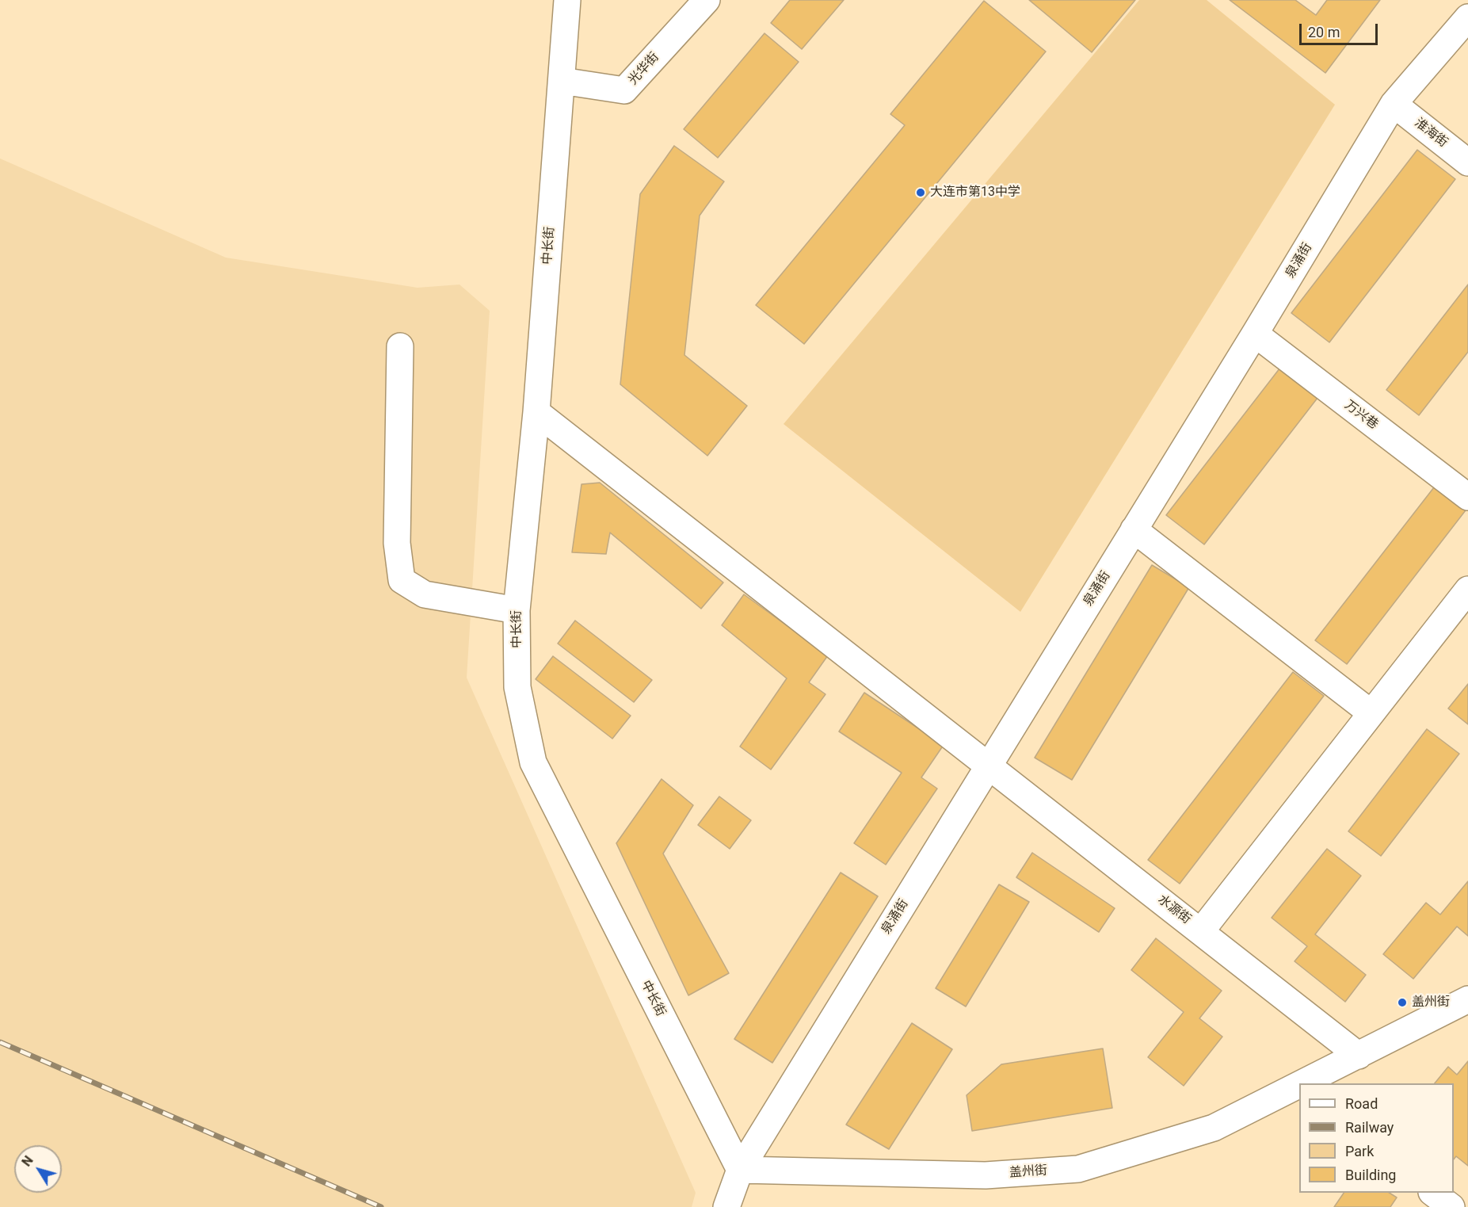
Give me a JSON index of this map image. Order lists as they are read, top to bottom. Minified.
{"streets":{"street":["光华街","淮海街","中长街","泉涌街","万兴巷","水源街","盖州街"]},"crossings":[["光华街","中长街"],["淮海街","泉涌街"],["中长街","泉涌街"],["中长街","水源街"],["中长街","盖州街"],["泉涌街","万兴巷"],["泉涌街","水源街"],["泉涌街","盖州街"],["水源街","盖州街"]],"places":["大连市第13中学","盖州街"],"legend":["Road","Railway","Park","Building"],"scale_bar":"20 m","north":"top left"}
